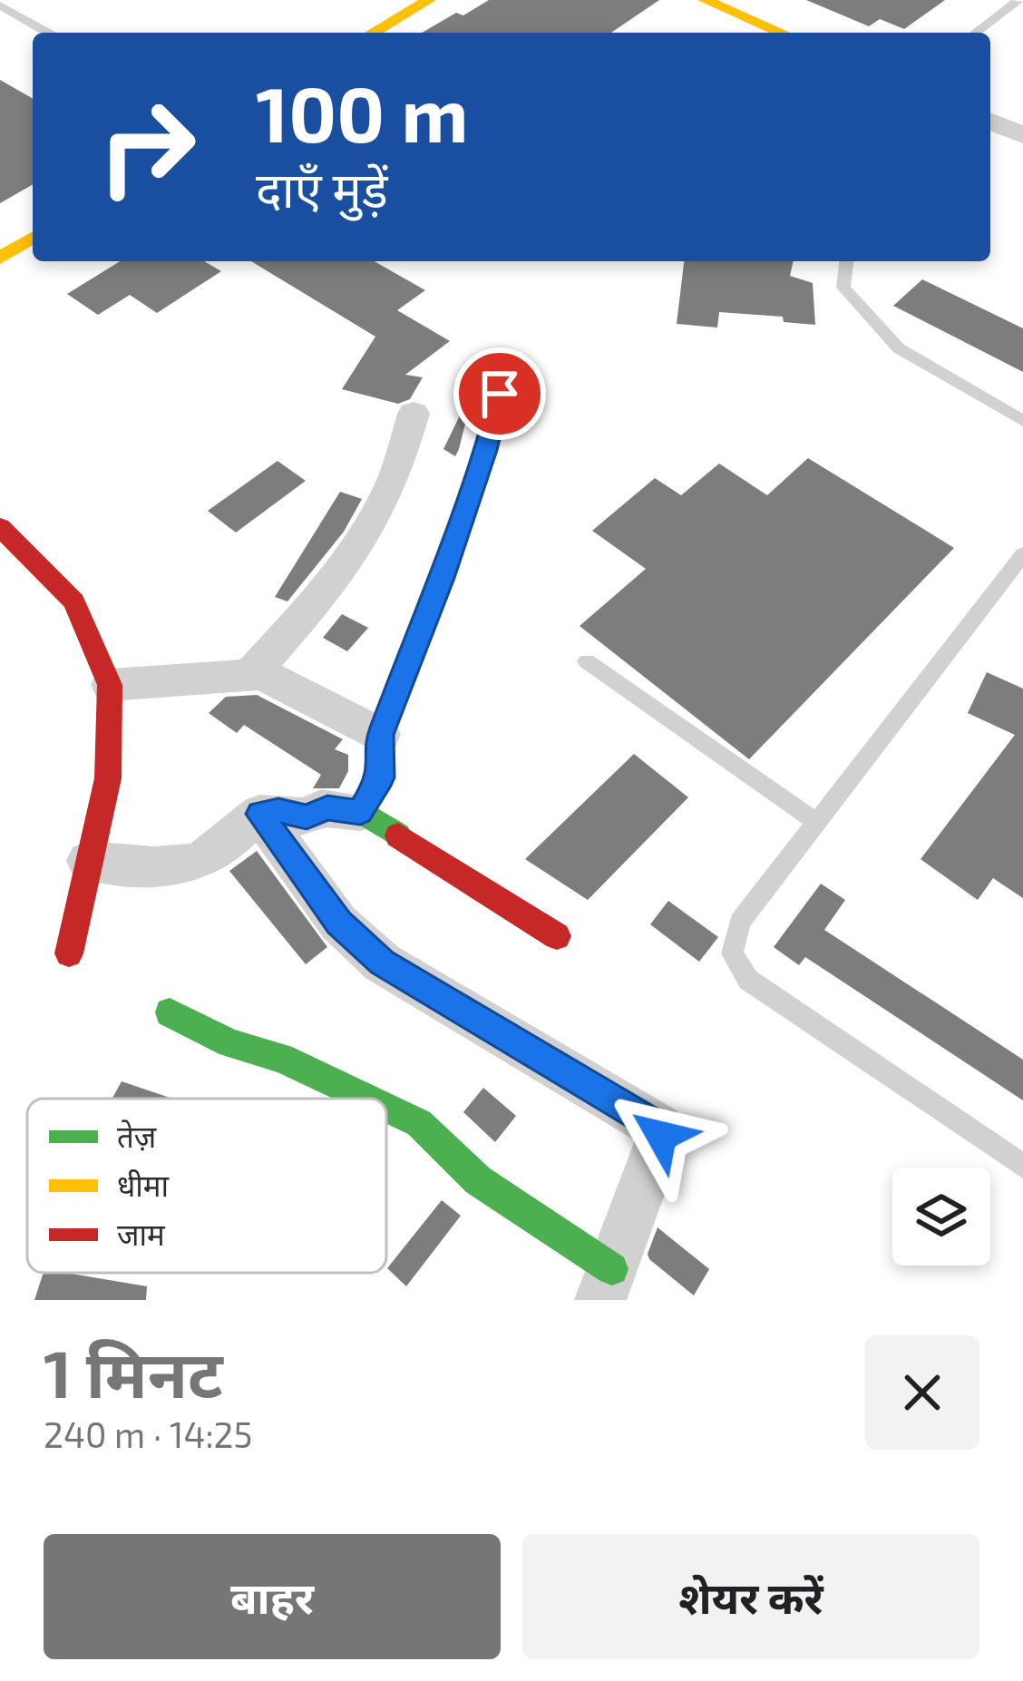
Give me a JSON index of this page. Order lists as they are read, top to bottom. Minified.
{"legend":["तेज़","धीमा","जाम"],"page":{"turn":["100 m","दाएँ मुड़ें"],"heading":["1 मिनट","240 m · 14:25"],"buttons":["बाहर","शेयर करें"]}}
